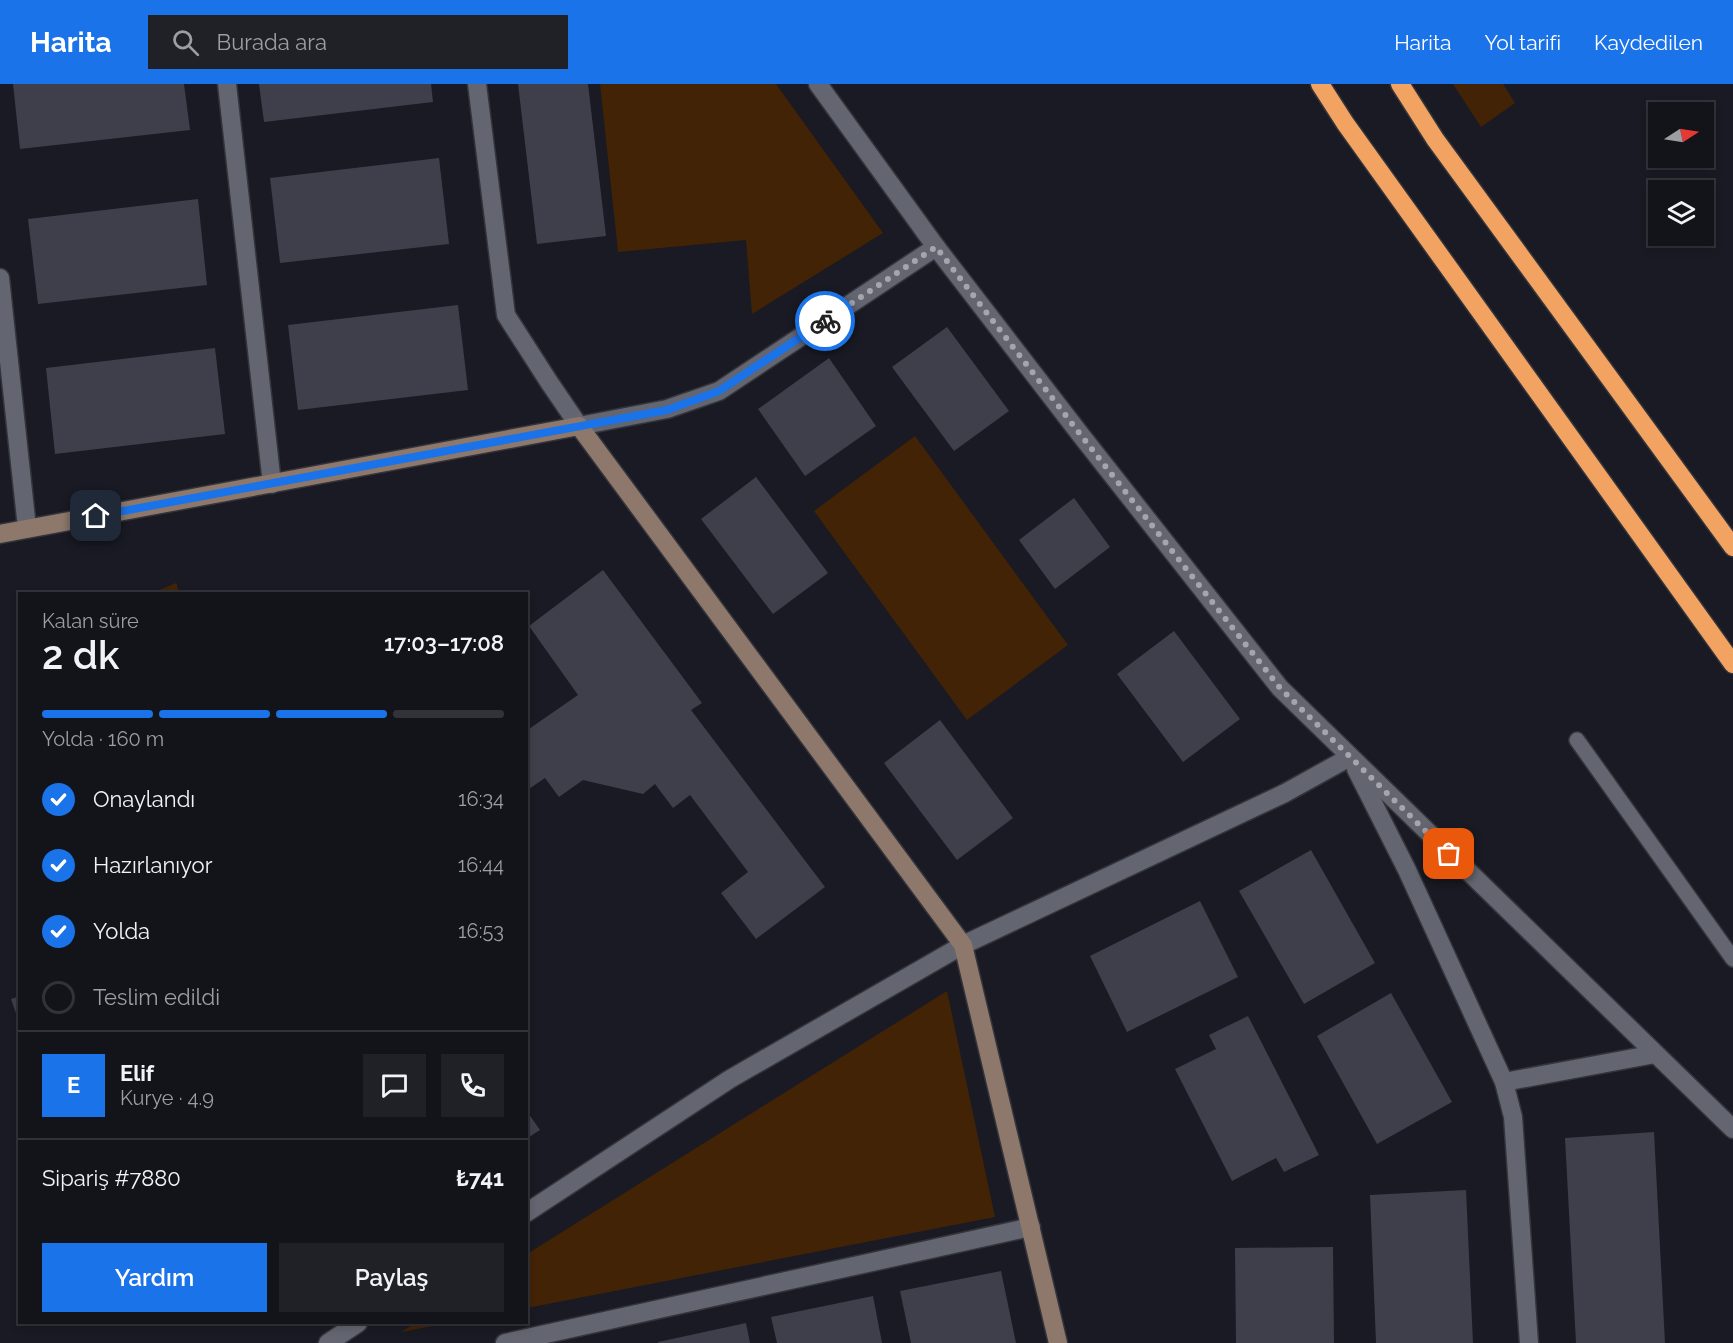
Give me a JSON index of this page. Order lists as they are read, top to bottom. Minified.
{"north":"right","page":{"header":"Harita","search":"Burada ara","nav":["Harita","Yol tarifi","Kaydedilen"],"heading":["2 dk","Kalan süre","17:03–17:08"],"panel":["Elif","Kurye · 4.9","Sipariş #7880","₺741"],"bar":"Yolda · 160 m","list":[["Onaylandı","16:34"],["Hazırlanıyor","16:44"],["Yolda","16:53"],"Teslim edildi"],"round":"E","buttons":["Yardım","Paylaş"]}}
